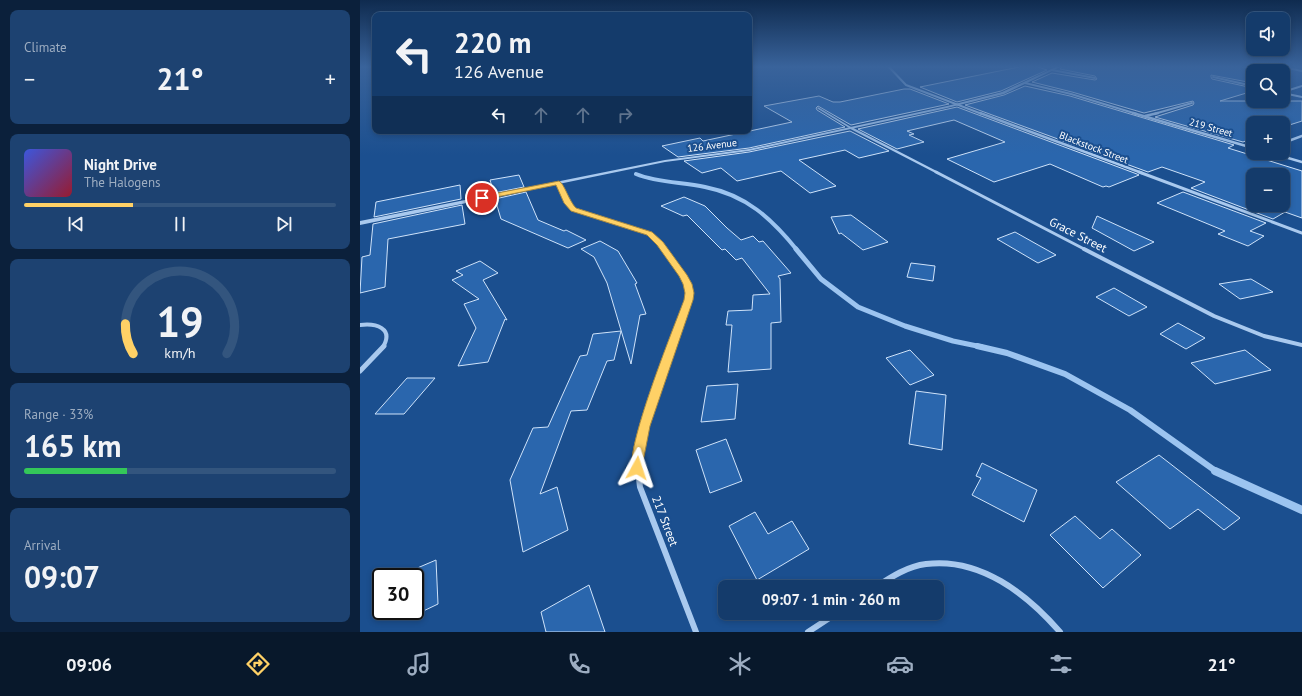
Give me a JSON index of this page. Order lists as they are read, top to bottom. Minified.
{"streets":{"street":["219 Street","126 Avenue","Blackstock Street","Grace Street","217 Street"]},"crossings":[["126 Avenue","Blackstock Street"],["126 Avenue","Grace Street"],["126 Avenue","217 Street"]],"page":{"tile":["Climate",["Range · 33%","165 km"],["Arrival","09:07"]],"map_buttons":["+","−"],"turn":["220 m","126 Avenue"],"heat":["−","21°","+"],"song":["Night Drive","The Halogens"],"limit":"30","trip":"09:07 · 1 min · 260 m","tabs":["09:06","21°"],"gauge":["19","km/h"]}}
